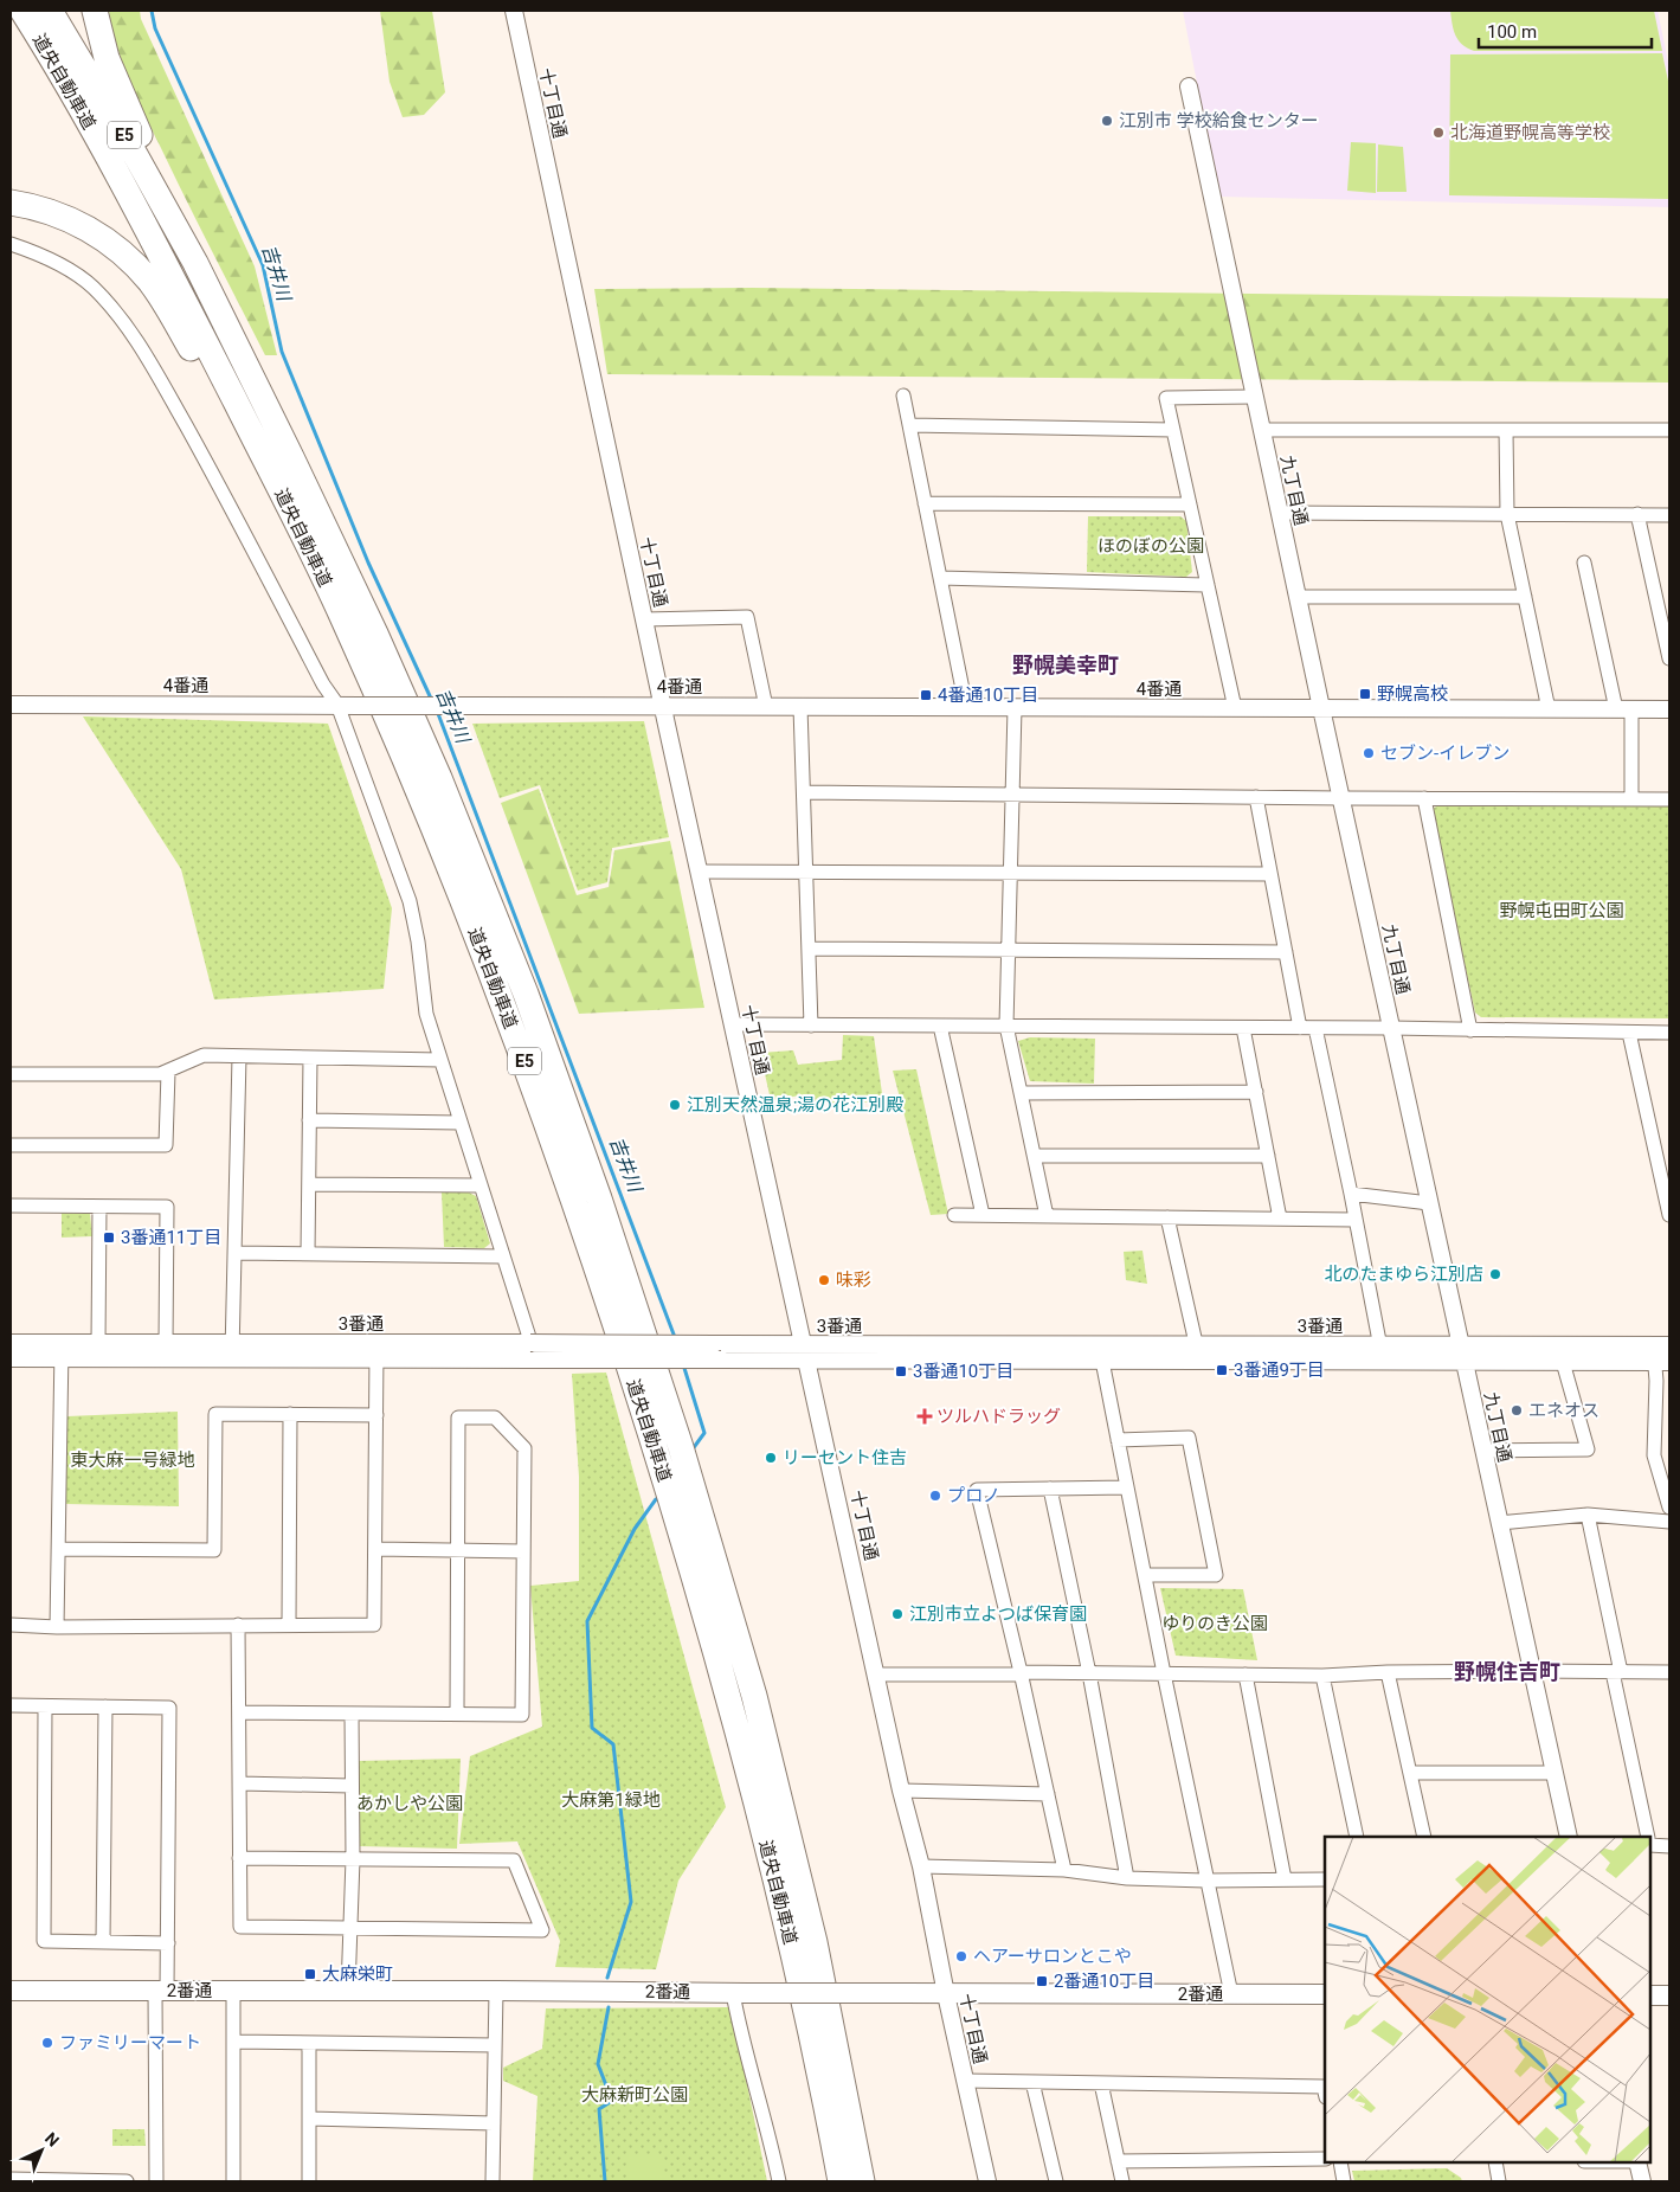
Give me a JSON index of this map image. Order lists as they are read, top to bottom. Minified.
{"streets":{"highway":["道央自動車道","E5"],"main road":["2番通"],"street":["十丁目通","九丁目通","4番通","3番通"]},"crossings":[["十丁目通","4番通"],["十丁目通","3番通"],["十丁目通","2番通"],["九丁目通","4番通"],["九丁目通","3番通"]],"districts":["野幌美幸町","野幌住吉町"],"water":["吉井川"],"parks":["ほのぼの公園","野幌屯田町公園","東大麻一号緑地","ゆりのき公園","大麻第1緑地","あかしや公園","大麻新町公園"],"places":{"other":["江別市 学校給食センター","北海道野幌高等学校","セブン-イレブン","江別天然温泉;湯の花江別殿","北のたまゆら江別店","味彩","エネオス","リーセント住吉","プロノ","江別市立よつば保育園","ヘアーサロンとこや","ファミリーマート"],"transit":["野幌高校","4番通10丁目","3番通11丁目","3番通9丁目","3番通10丁目","大麻栄町","2番通10丁目"],"health":["ツルハドラッグ"]},"scale_bar":"100 m","north":"top right"}
